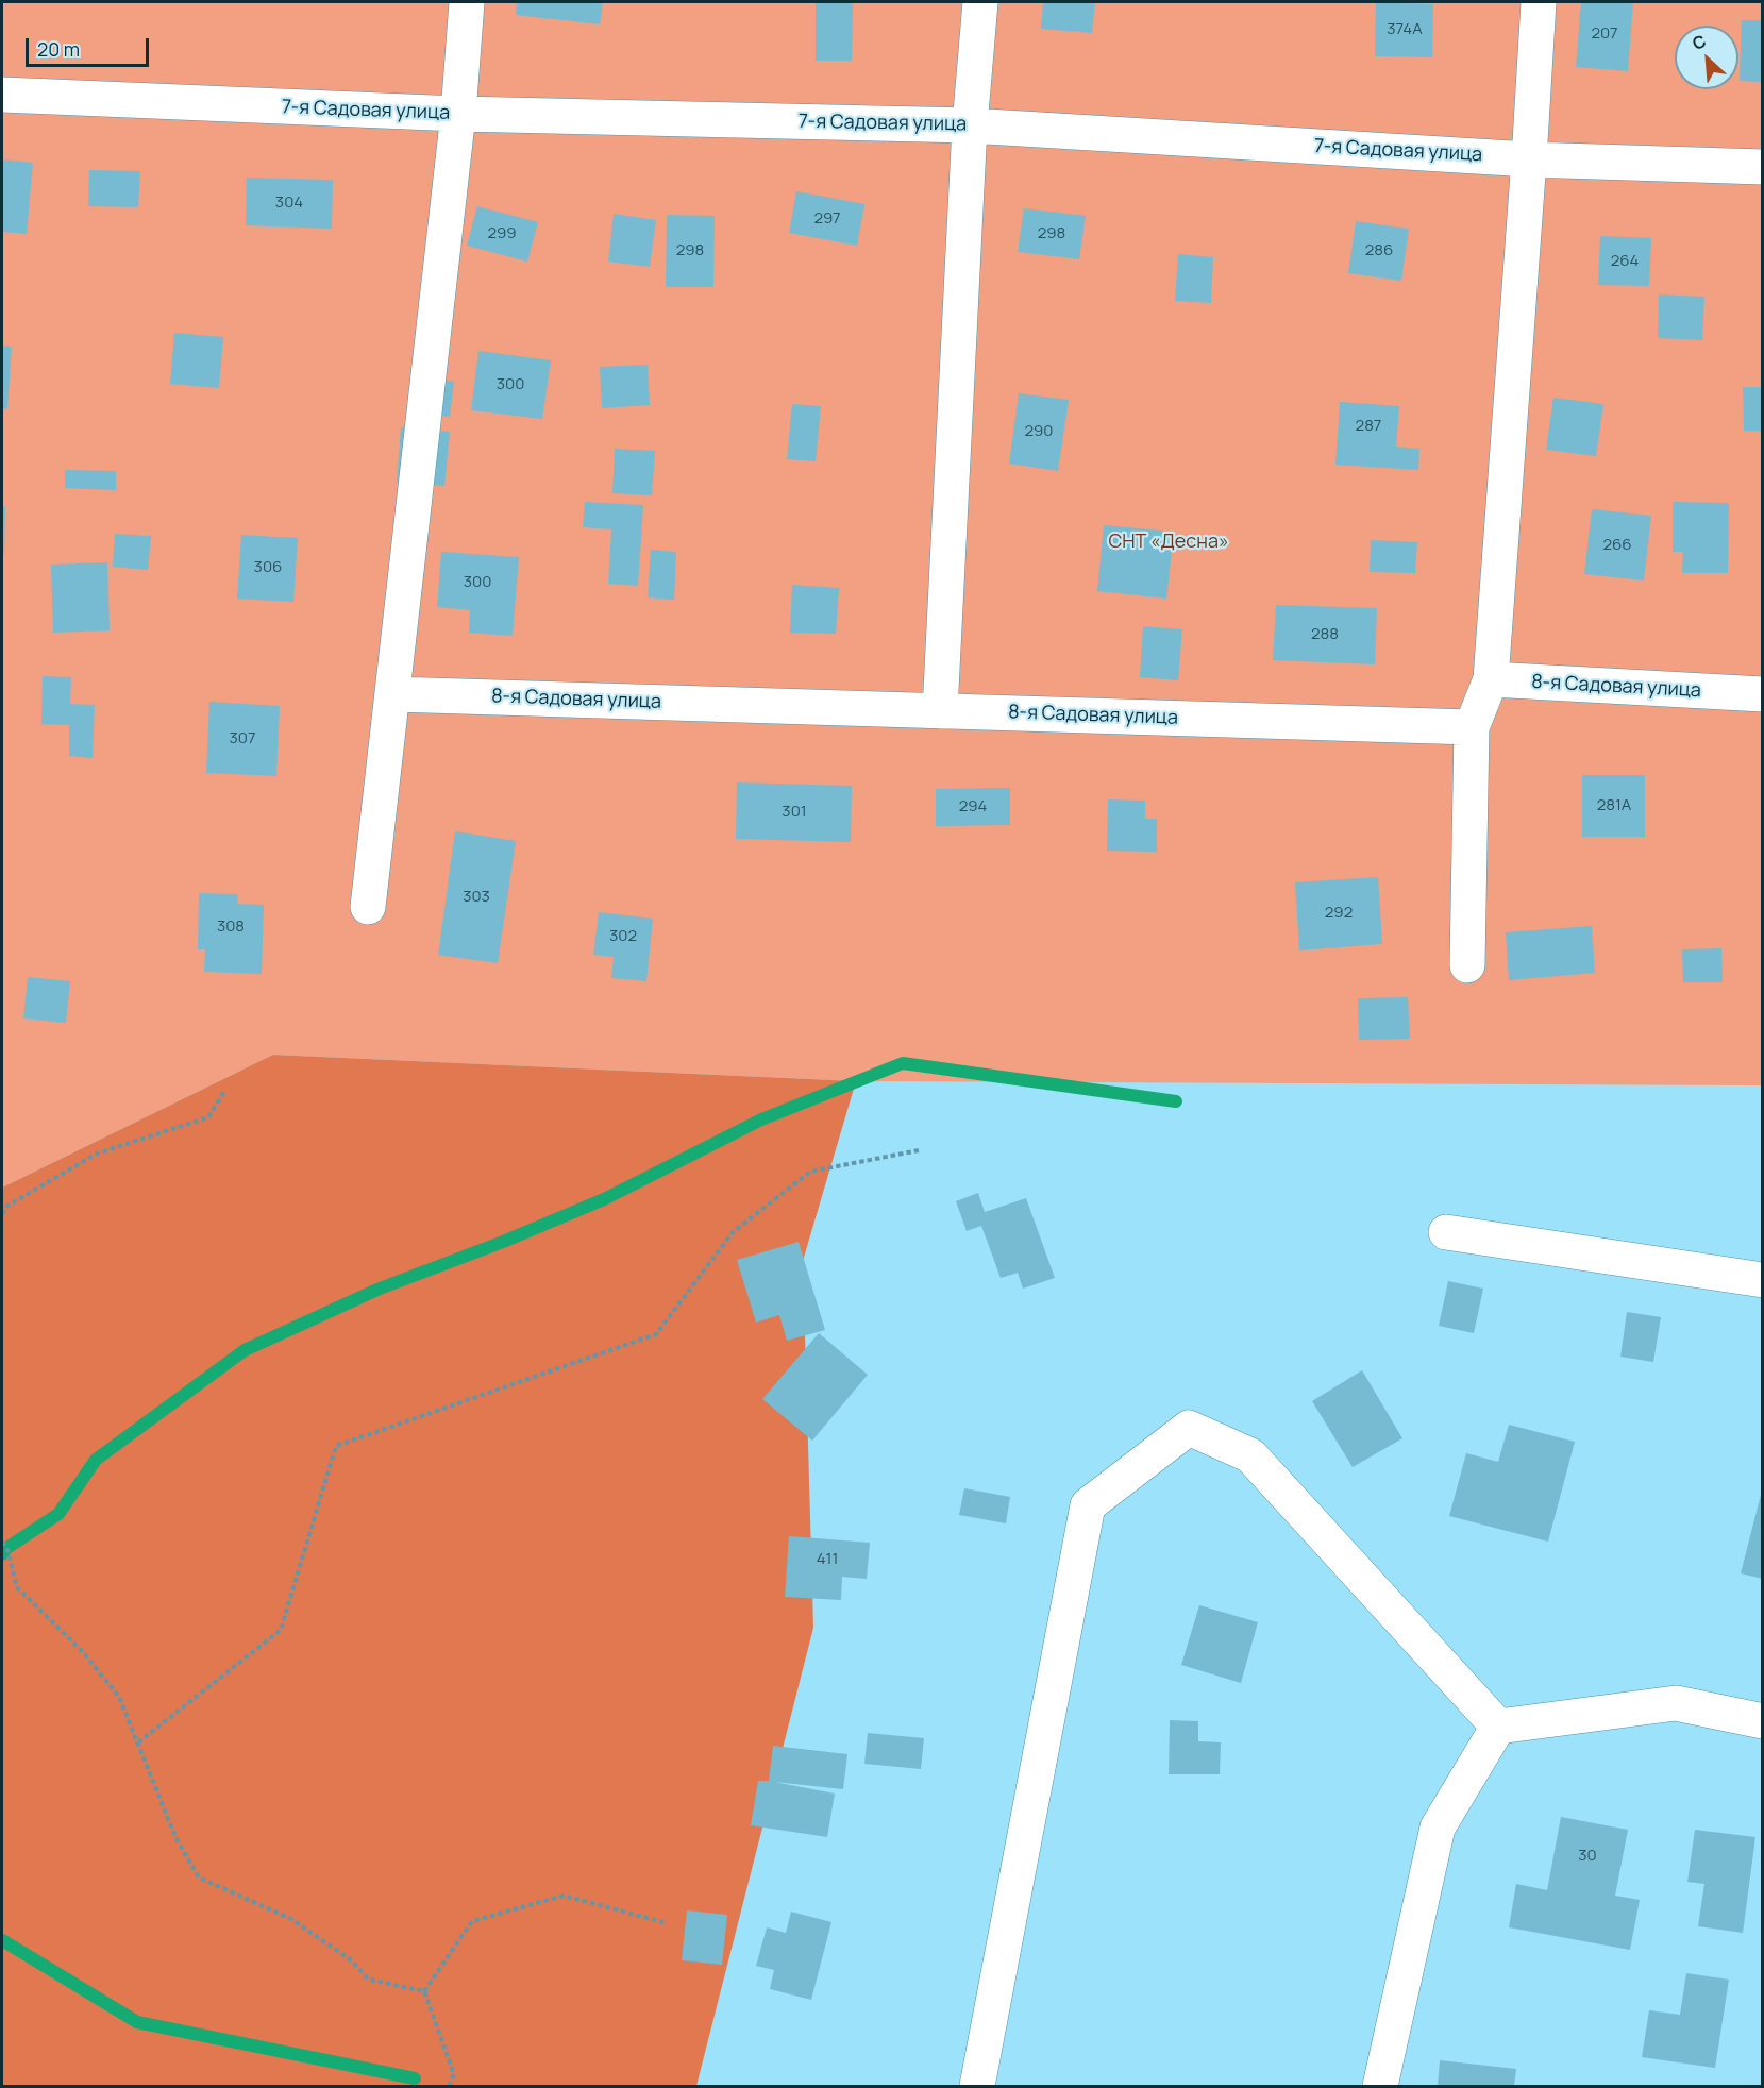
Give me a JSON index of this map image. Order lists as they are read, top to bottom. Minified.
{"streets":{"lane":["7-я Садовая улица","8-я Садовая улица"]},"parks":["СНТ «Десна»"],"house_numbers":["374А","207","304","297","299","298","298","286","264","300","287","290","266","306","300","288","307","281А","294","301","303","292","308","302","411","30"],"scale_bar":"20 m","north":"top left"}
